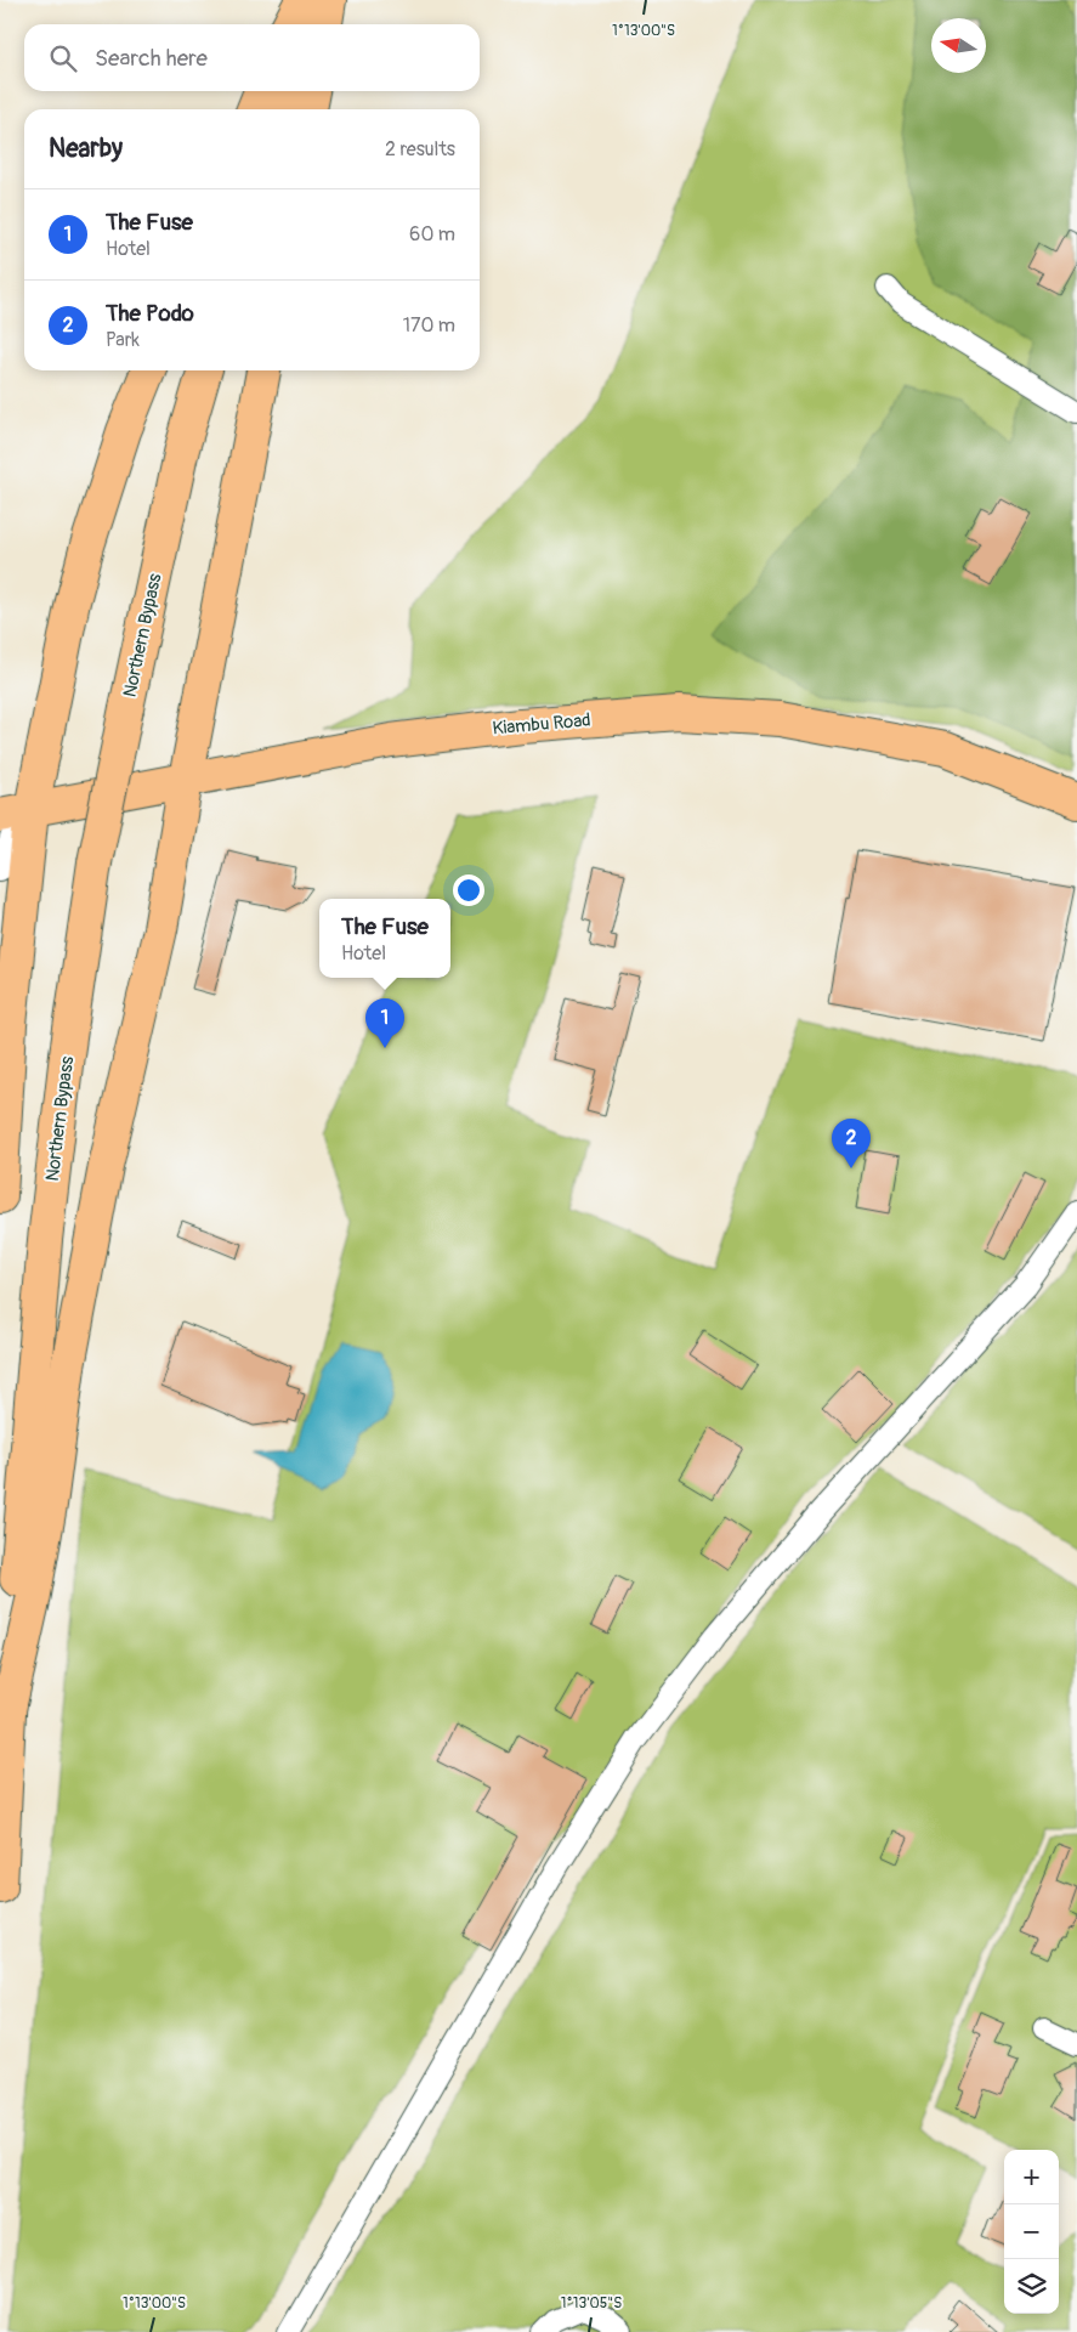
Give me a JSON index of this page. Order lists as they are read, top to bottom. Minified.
{"streets":{"main road":["Northern Bypass","Kiambu Road"]},"north":"left","page":{"search":"Search here","heading":["Nearby","2 results"],"list":[{"mark":"1","name":"The Fuse","note":"Hotel","value":"60 m"},{"mark":"2","name":"The Podo","note":"Park","value":"170 m"}],"popup":["The Fuse","Hotel"],"pins":["1","2"],"map_buttons":["+","−"]},"coordinates":["1°13'00\"S","1°13'05\"S"]}
